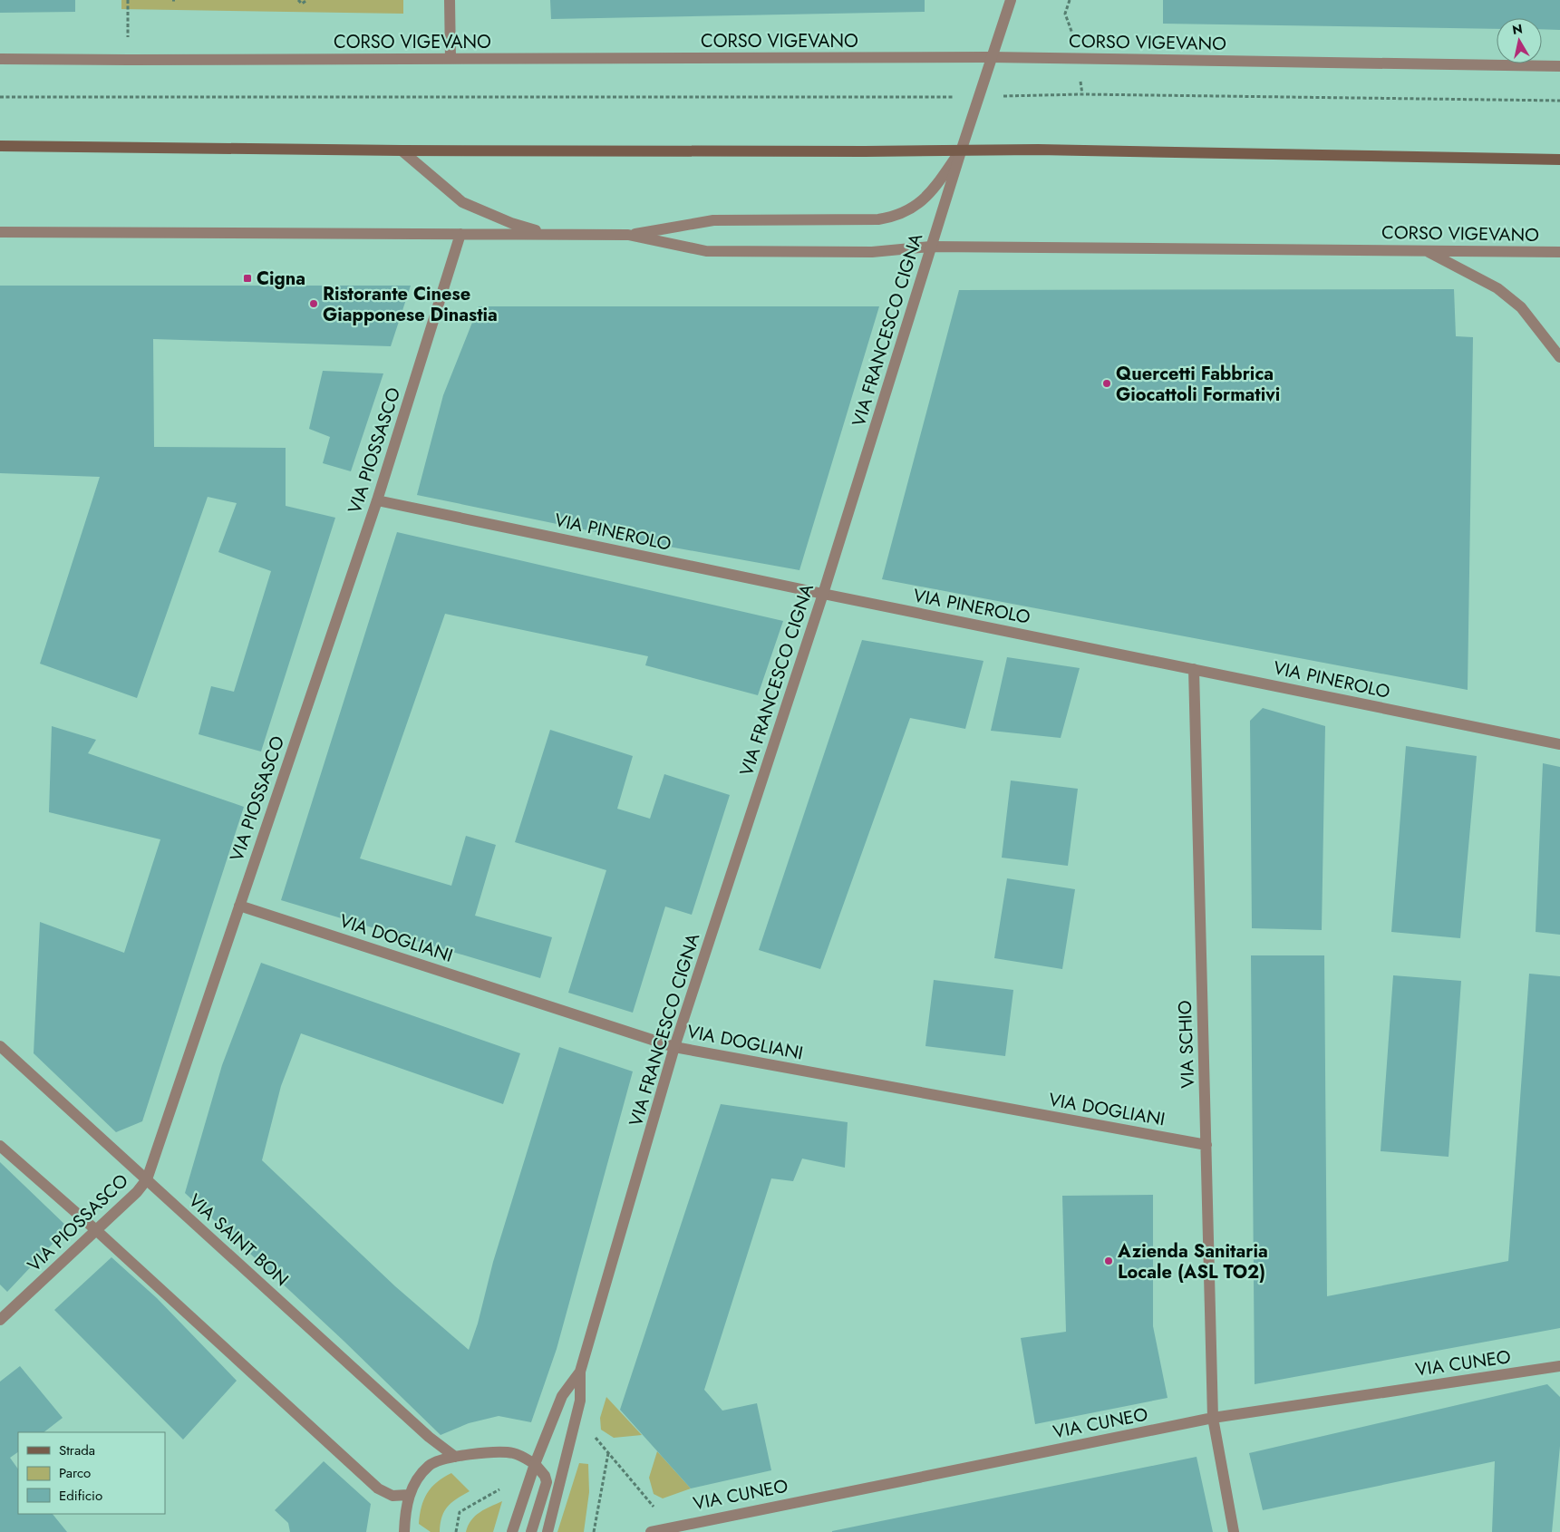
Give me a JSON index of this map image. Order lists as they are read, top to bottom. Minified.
{"streets":{"street":["CORSO VIGEVANO","VIA FRANCESCO CIGNA","VIA PIOSSASCO","VIA PINEROLO","VIA DOGLIANI","VIA SCHIO","VIA SAINT BON","VIA CUNEO"]},"crossings":[["CORSO VIGEVANO","VIA FRANCESCO CIGNA"],["CORSO VIGEVANO","VIA PIOSSASCO"],["VIA FRANCESCO CIGNA","VIA PINEROLO"],["VIA FRANCESCO CIGNA","VIA DOGLIANI"],["VIA PIOSSASCO","VIA PINEROLO"],["VIA PIOSSASCO","VIA DOGLIANI"],["VIA PIOSSASCO","VIA SAINT BON"],["VIA PINEROLO","VIA SCHIO"],["VIA DOGLIANI","VIA SCHIO"],["VIA SCHIO","VIA CUNEO"]],"places":{"transit":["Cigna"],"other":["Ristorante Cinese Giapponese Dinastia","Quercetti Fabbrica Giocattoli Formativi","Azienda Sanitaria Locale (ASL TO2)"]},"legend":["Strada","Parco","Edificio"],"north":"top"}
